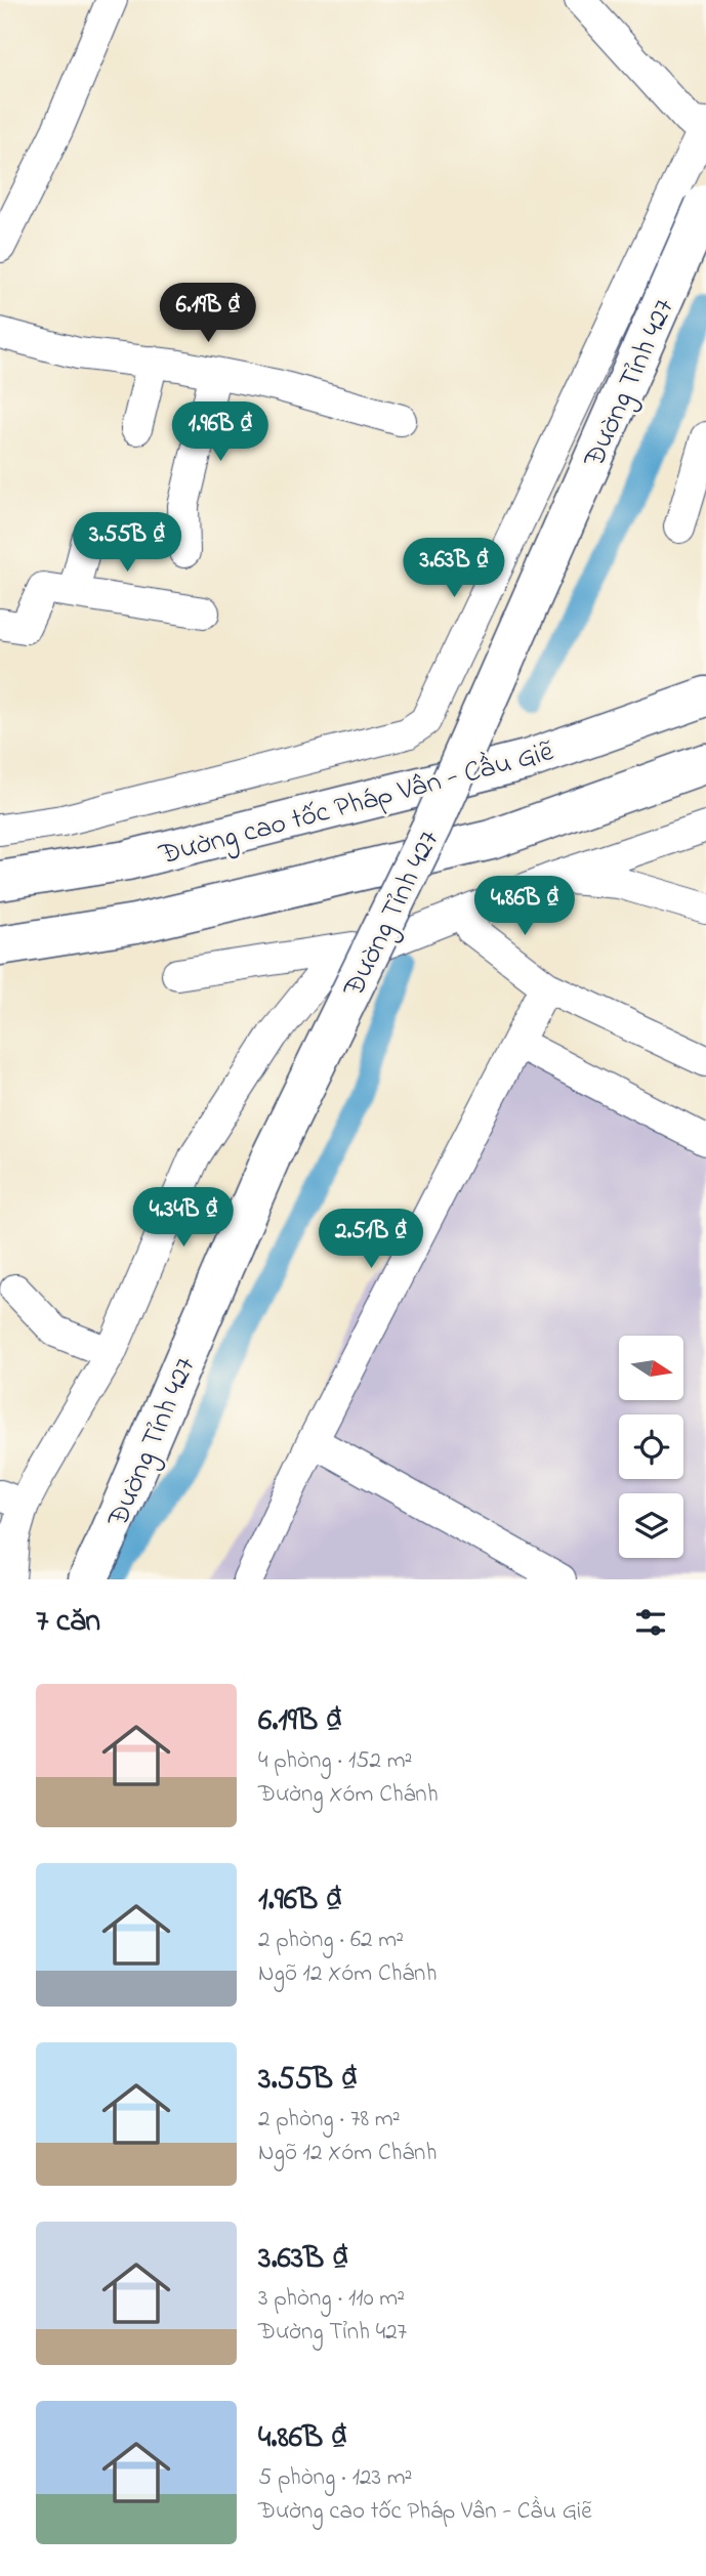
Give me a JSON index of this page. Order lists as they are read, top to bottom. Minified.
{"streets":{"main road":["Đường Tỉnh 427","Đường cao tốc Pháp Vân - Cầu Giẽ"]},"north":"right","page":{"price":["6.19B ₫","1.96B ₫","3.55B ₫","3.63B ₫","4.86B ₫","4.34B ₫","2.51B ₫"],"heading":"7 căn","list":[{"name":"6.19B ₫","note":"4 phòng · 152 m² · Đường Xóm Chánh"},{"name":"1.96B ₫","note":"2 phòng · 62 m² · Ngõ 12 Xóm Chánh"},{"name":"3.55B ₫","note":"2 phòng · 78 m² · Ngõ 12 Xóm Chánh"},{"name":"3.63B ₫","note":"3 phòng · 110 m² · Đường Tỉnh 427"},{"name":"4.86B ₫","note":"5 phòng · 123 m² · Đường cao tốc Pháp Vân - Cầu Giẽ"}]}}
